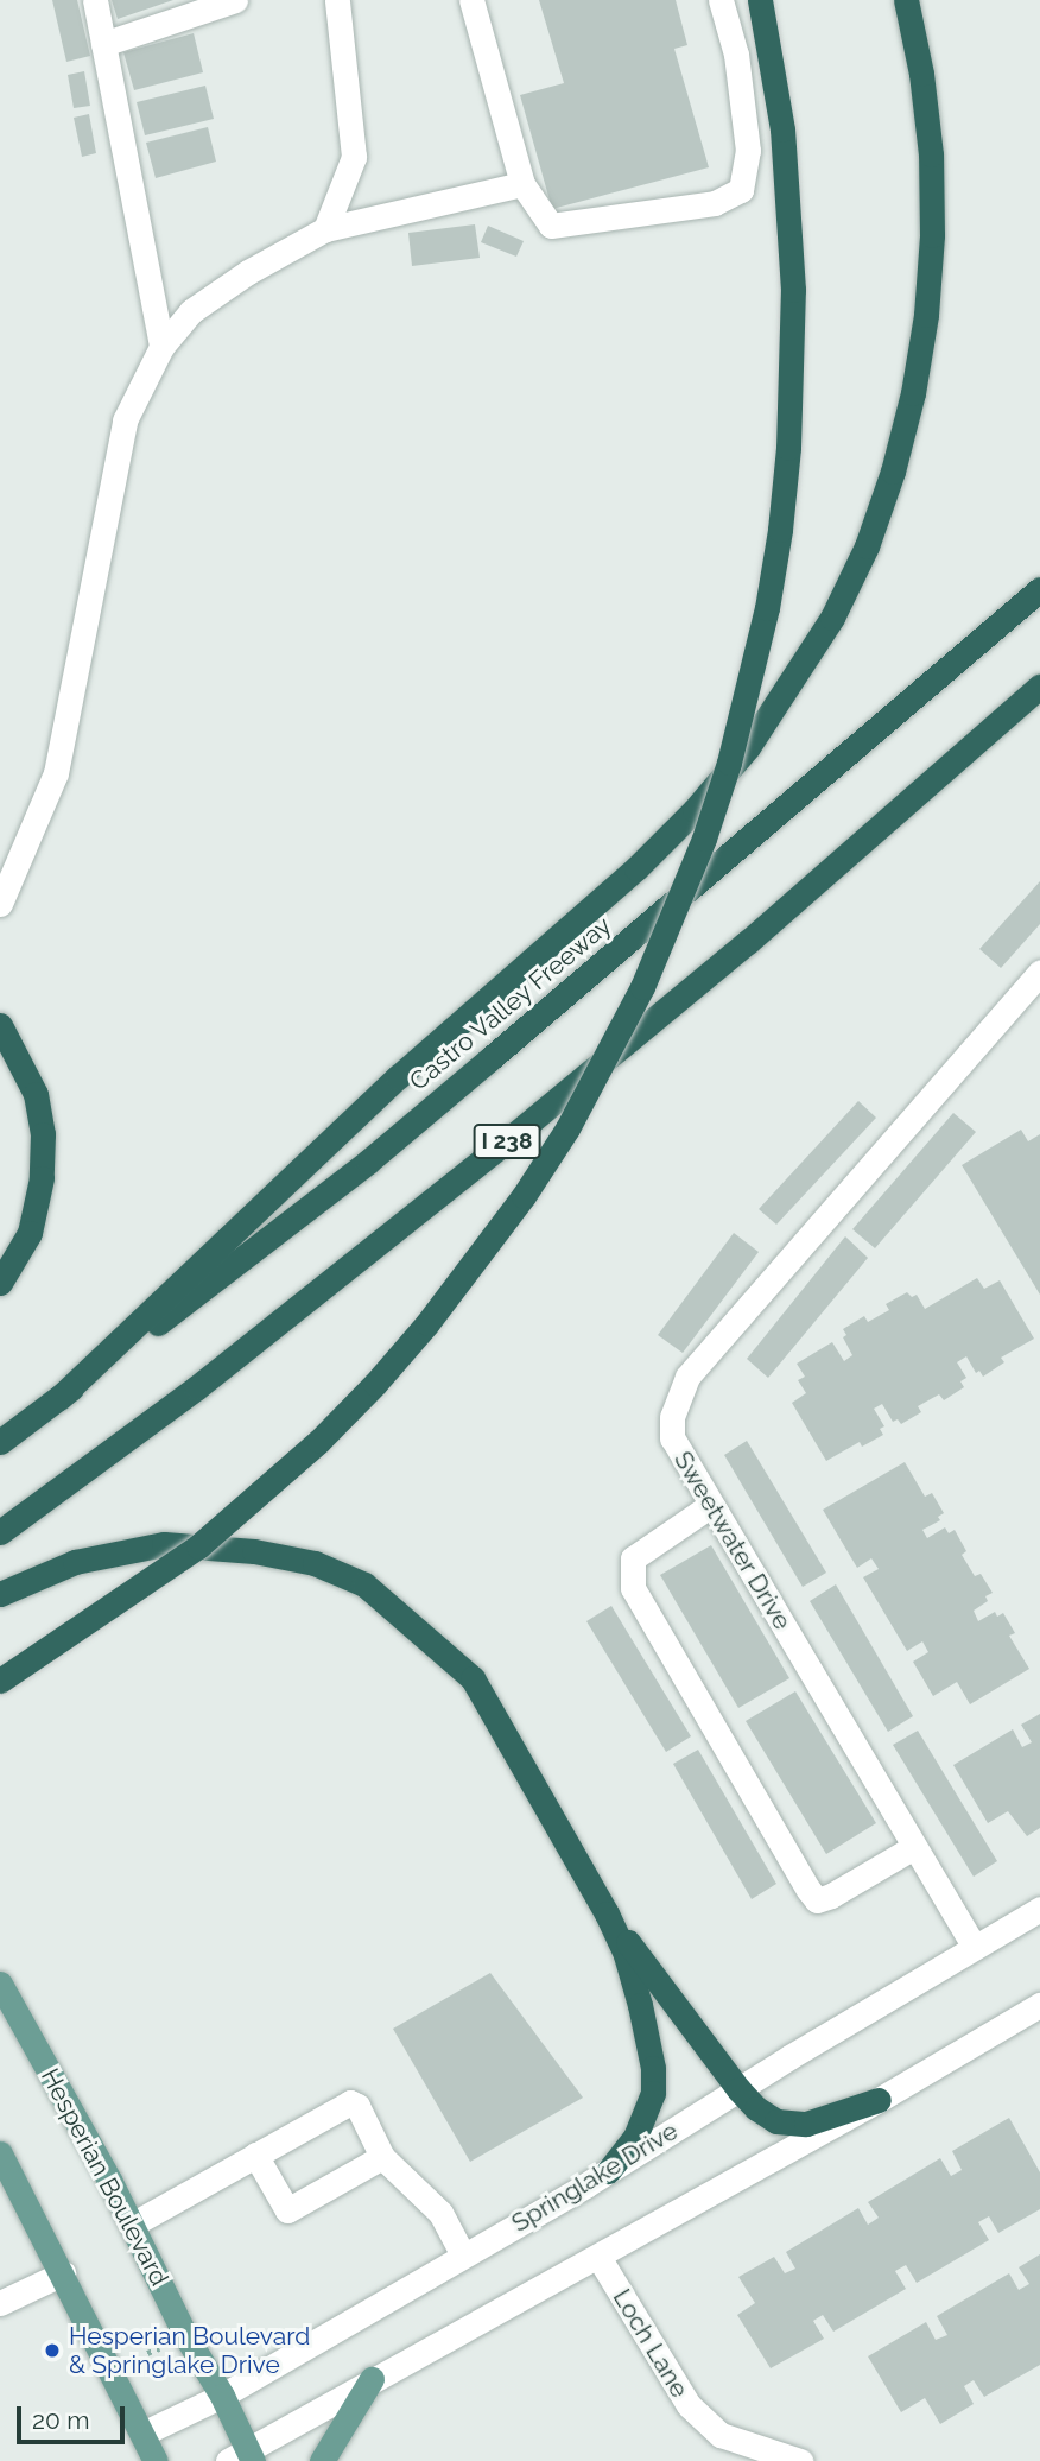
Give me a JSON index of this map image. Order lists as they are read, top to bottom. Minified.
{"streets":{"highway":["Castro Valley Freeway","I 238"],"main road":["Hesperian Boulevard"],"street":["Sweetwater Drive","Springlake Drive","Loch Lane"]},"crossings":[["Sweetwater Drive","Springlake Drive"],["Hesperian Boulevard","Springlake Drive"]],"places":["Hesperian Boulevard & Springlake Drive"],"scale_bar":"20 m"}
